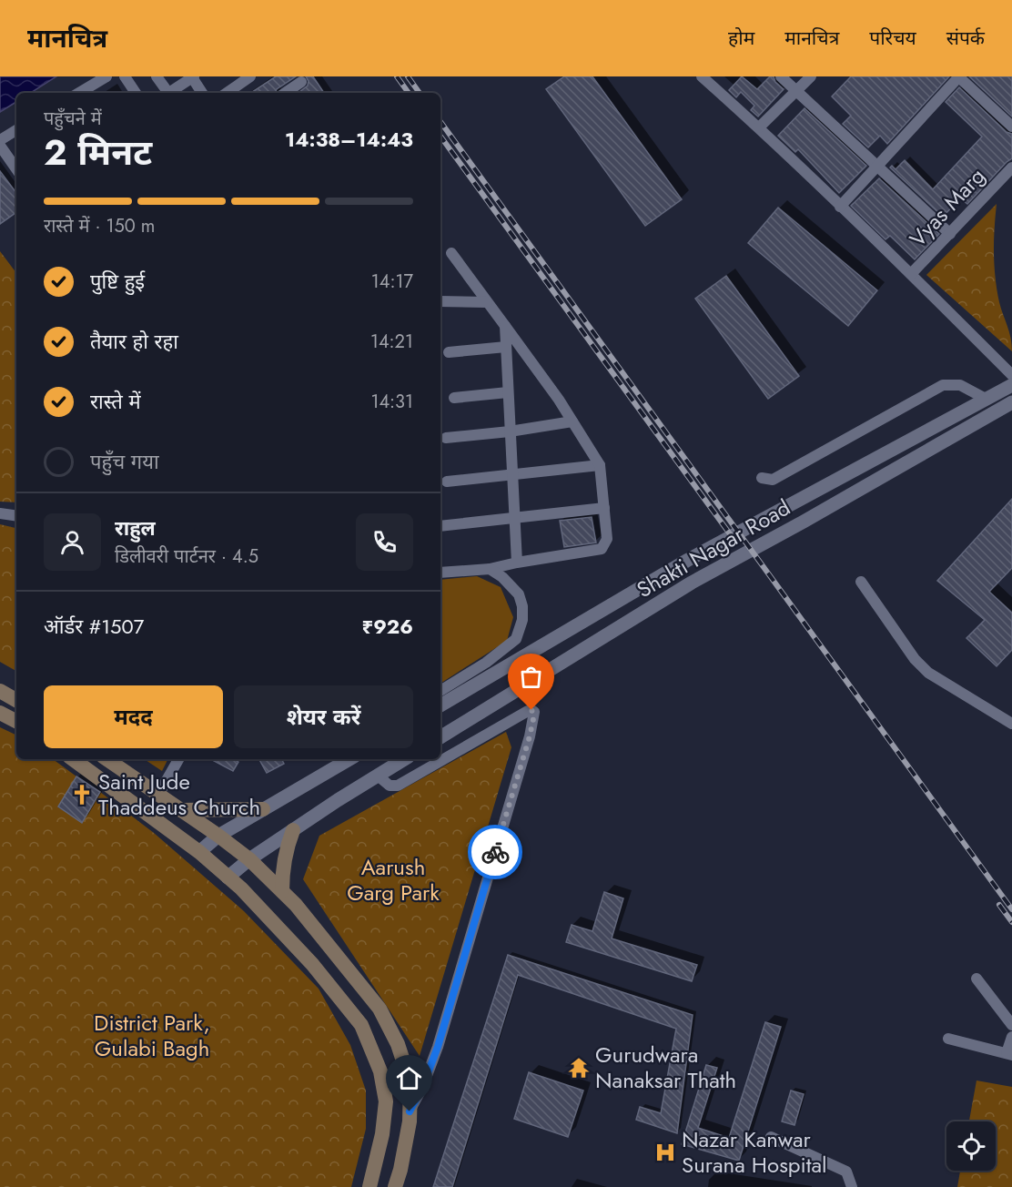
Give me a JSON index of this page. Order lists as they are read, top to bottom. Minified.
{"streets":{"street":["Vyas Marg","Shakti Nagar Road"]},"parks":["Aarush Garg Park","District Park, Gulabi Bagh"],"places":{"church":["Saint Jude Thaddeus Church"],"temple":["Gurudwara Nanaksar Thath"],"hospital":["Nazar Kanwar Surana Hospital"]},"page":{"header":"मानचित्र","nav":["होम","मानचित्र","परिचय","संपर्क"],"heading":["2 मिनट","पहुँचने में","14:38–14:43"],"panel":["राहुल","डिलीवरी पार्टनर · 4.5","ऑर्डर #1507","₹926"],"bar":"रास्ते में · 150 m","list":[["पुष्टि हुई","14:17"],["तैयार हो रहा","14:21"],["रास्ते में","14:31"],"पहुँच गया"],"buttons":["मदद","शेयर करें"]}}
